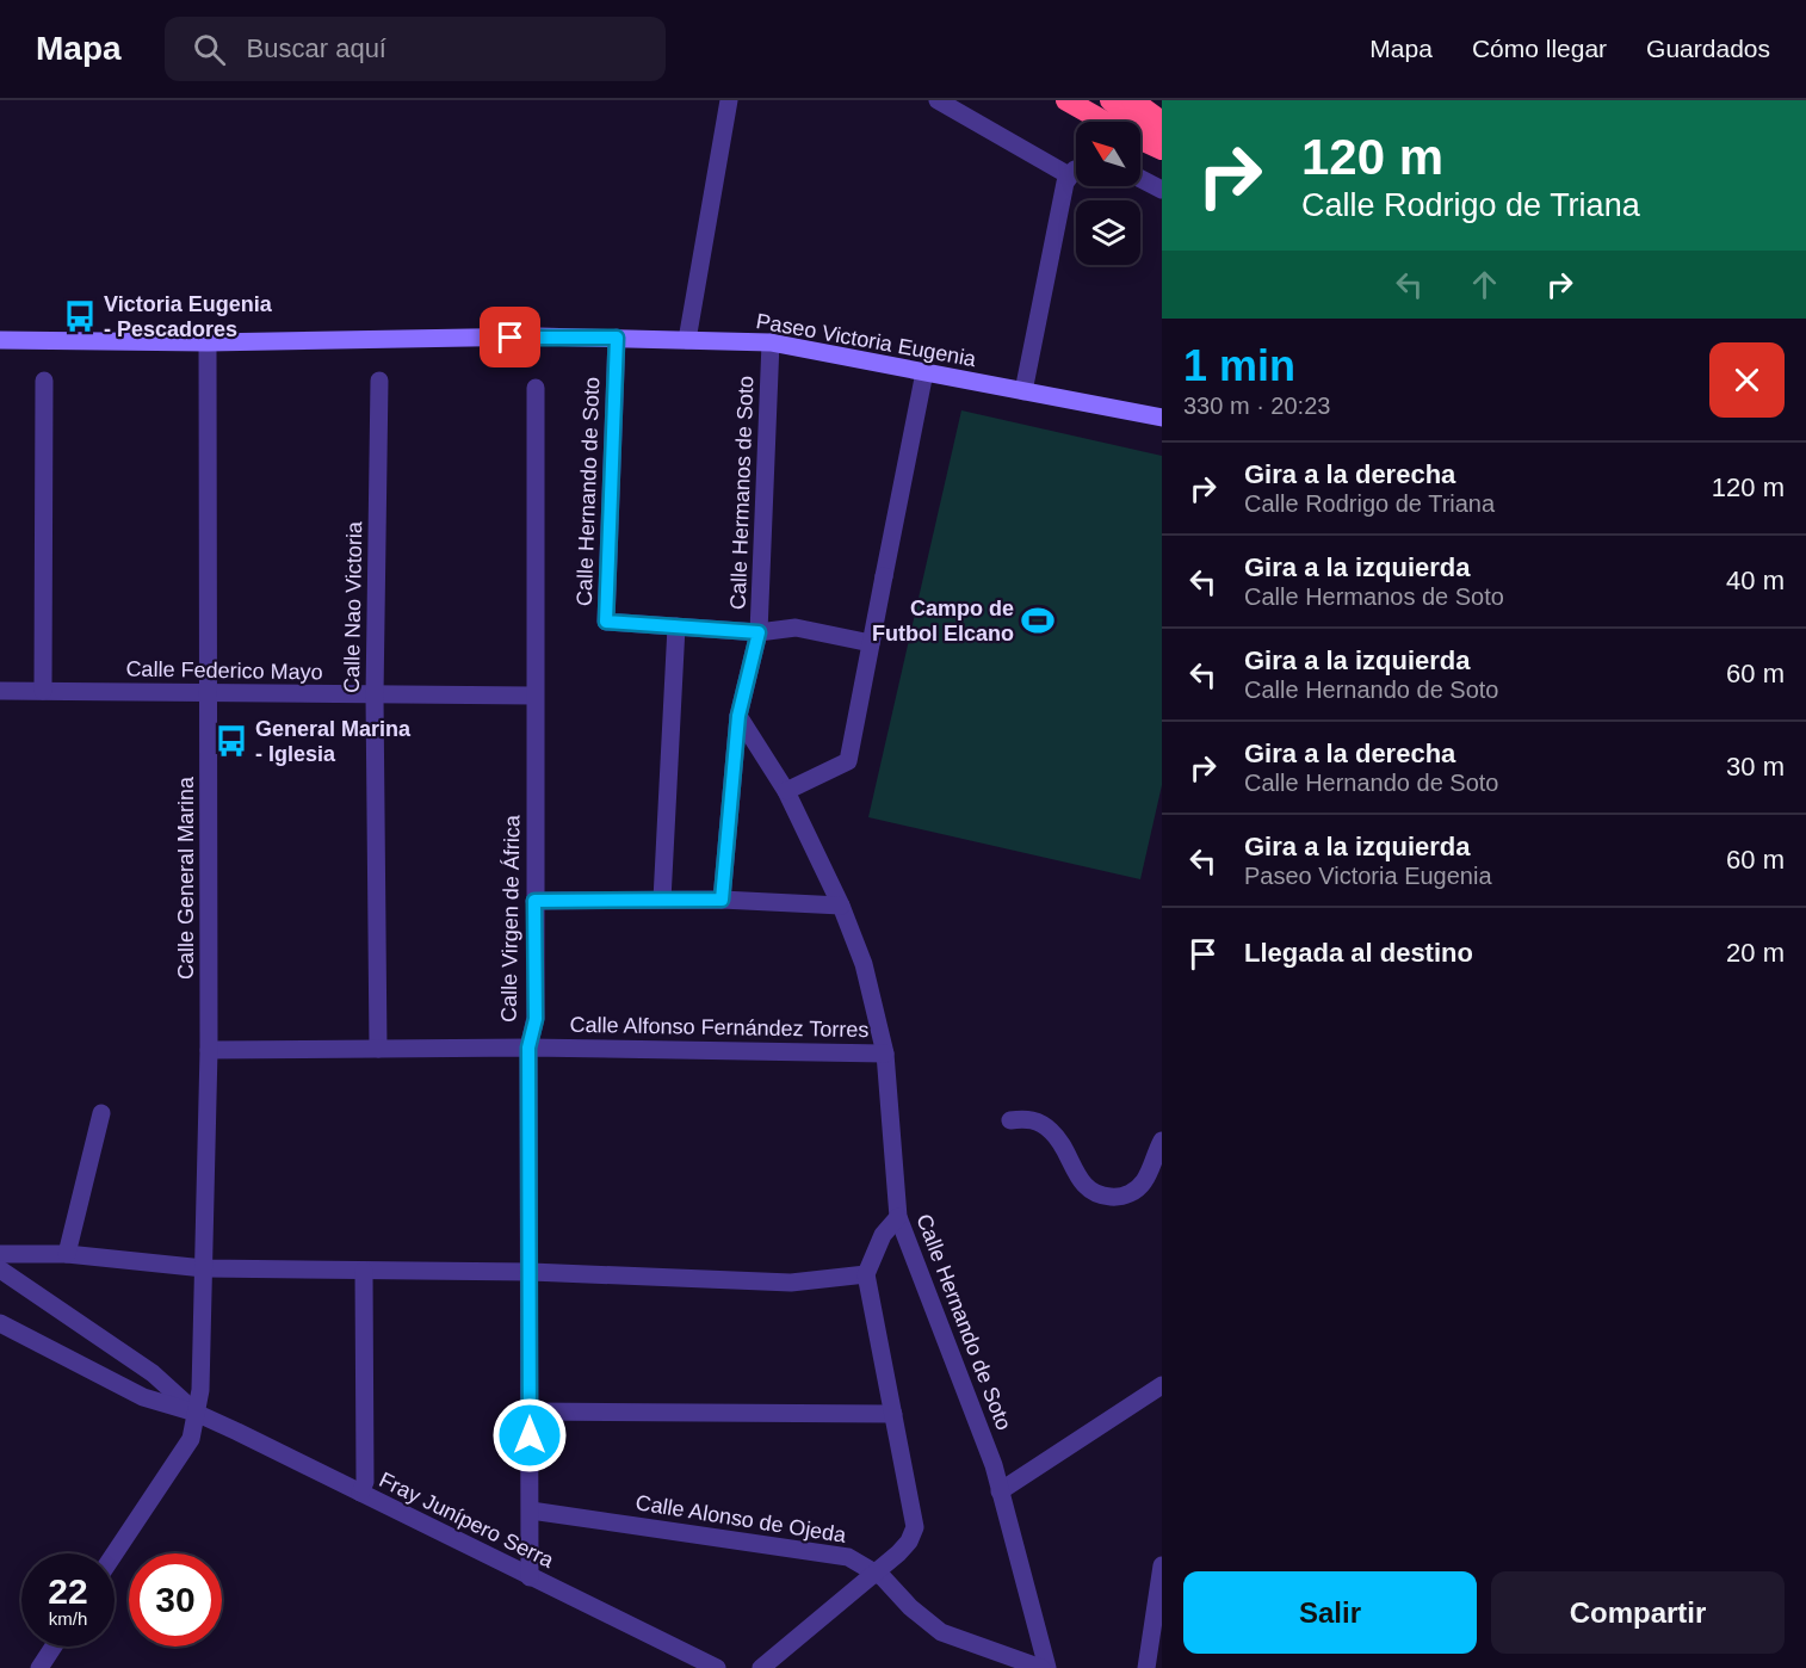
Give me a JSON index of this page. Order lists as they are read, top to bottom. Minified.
{"streets":{"street":["Paseo Victoria Eugenia","Calle Hernando de Soto","Calle Hermanos de Soto","Calle Nao Victoria","Calle Federico Mayo","Calle General Marina","Calle Virgen de África","Calle Alfonso Fernández Torres","Calle Alonso de Ojeda","Fray Junípero Serra"]},"crossings":[["Paseo Victoria Eugenia","Calle Hernando de Soto"],["Paseo Victoria Eugenia","Calle Hermanos de Soto"],["Paseo Victoria Eugenia","Calle General Marina"],["Calle Hernando de Soto","Calle Hermanos de Soto"],["Calle Hernando de Soto","Calle Alfonso Fernández Torres"],["Calle Hernando de Soto","Calle Alonso de Ojeda"],["Calle Nao Victoria","Calle Federico Mayo"],["Calle Nao Victoria","Calle Alfonso Fernández Torres"],["Calle Federico Mayo","Calle General Marina"],["Calle Federico Mayo","Calle Virgen de África"],["Calle General Marina","Calle Alfonso Fernández Torres"],["Calle General Marina","Fray Junípero Serra"],["Calle Virgen de África","Calle Alfonso Fernández Torres"],["Calle Virgen de África","Calle Alonso de Ojeda"],["Calle Virgen de África","Fray Junípero Serra"]],"places":{"bus stop":["Victoria Eugenia - Pescadores","General Marina - Iglesia"],"sports":["Campo de Futbol Elcano"]},"north":"top left","page":{"header":"Mapa","search":"Buscar aquí","nav":["Mapa","Cómo llegar","Guardados"],"turn":["120 m","Calle Rodrigo de Triana"],"heading":["1 min","330 m · 20:23"],"list":[{"name":"Gira a la derecha","note":"Calle Rodrigo de Triana","value":"120 m"},{"name":"Gira a la izquierda","note":"Calle Hermanos de Soto","value":"40 m"},{"name":"Gira a la izquierda","note":"Calle Hernando de Soto","value":"60 m"},{"name":"Gira a la derecha","note":"Calle Hernando de Soto","value":"30 m"},{"name":"Gira a la izquierda","note":"Paseo Victoria Eugenia","value":"60 m"},{"name":"Llegada al destino","value":"20 m"}],"speed":"22 km/h","limit":"30","buttons":["Salir","Compartir"]}}
